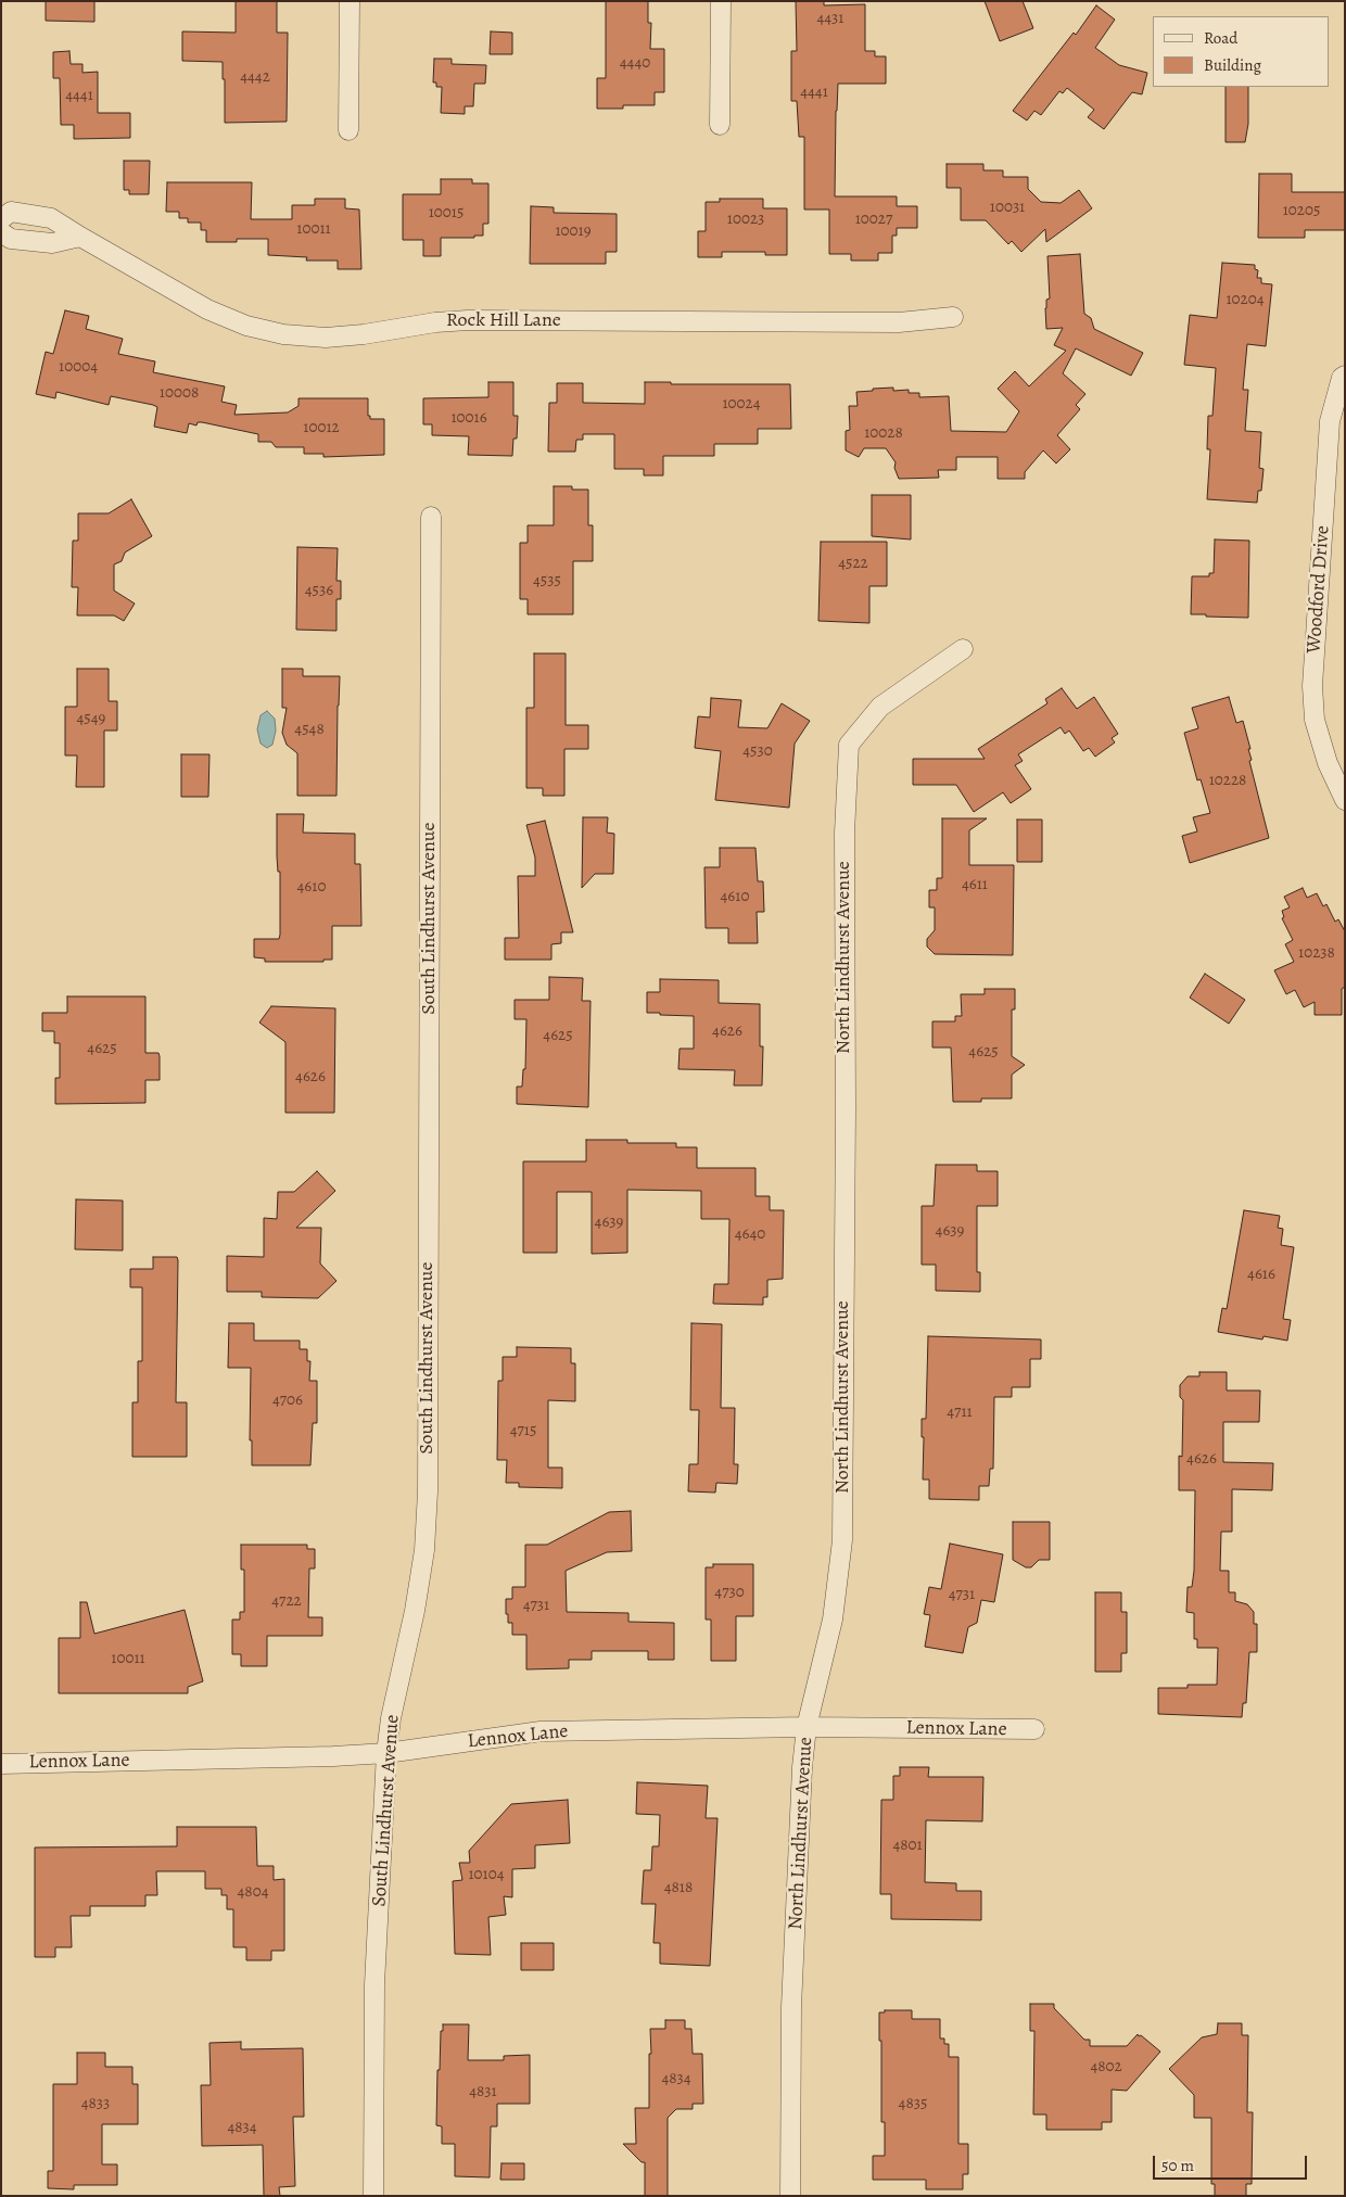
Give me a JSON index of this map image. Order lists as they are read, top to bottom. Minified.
{"streets":{"street":["Rock Hill Lane","Woodford Drive","South Lindhurst Avenue","North Lindhurst Avenue","Lennox Lane"]},"crossings":[["South Lindhurst Avenue","Lennox Lane"],["North Lindhurst Avenue","Lennox Lane"]],"house_numbers":["4431","4440","4442","4441","4441","10031","10205","10015","10023","10027","10011","10019","10204","10004","10008","10024","10016","10012","10028","4522","4535","4536","4549","4548","4530","10228","4611","4610","4610","10238","4626","4625","4625","4625","4626","4639","4639","4640","4616","4706","4711","4715","4626","4730","4731","4722","4731","10011","4801","10104","4818","4804","4802","4834","4831","4833","4835","4834"],"legend":["Road","Building"],"scale_bar":"50 m"}
